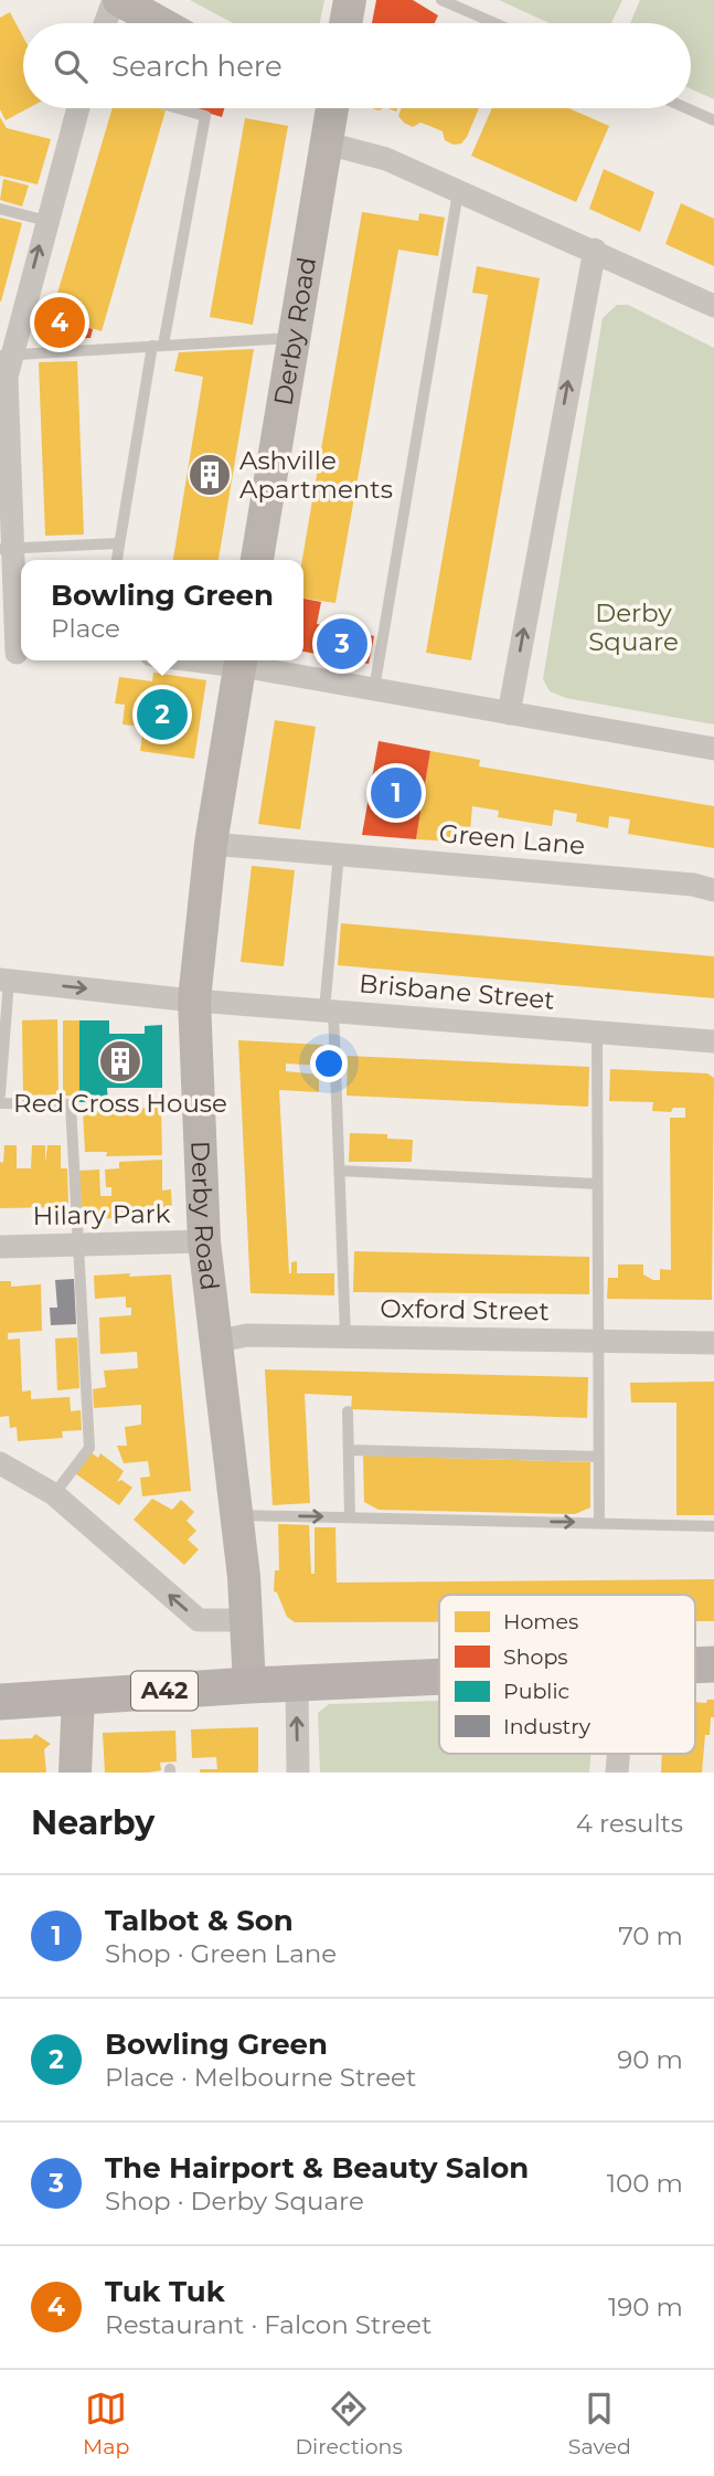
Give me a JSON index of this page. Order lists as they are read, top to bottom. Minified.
{"streets":{"main road":["Derby Road","A42"],"street":["Green Lane","Brisbane Street","Hilary Park","Oxford Street"]},"crossings":[["Derby Road","Green Lane"],["Derby Road","Brisbane Street"],["Derby Road","Hilary Park"],["Derby Road","Oxford Street"],["Derby Road","A42"]],"parks":["Derby Square"],"places":{"building":["Ashville Apartments","Red Cross House"]},"legend":["Homes","Shops","Public","Industry"],"page":{"search":"Search here","pins":["4","3","2","1"],"popup":["Bowling Green","Place"],"heading":["Nearby","4 results"],"list":[{"mark":"1","name":"Talbot & Son","note":"Shop · Green Lane","value":"70 m"},{"mark":"2","name":"Bowling Green","note":"Place · Melbourne Street","value":"90 m"},{"mark":"3","name":"The Hairport & Beauty Salon","note":"Shop · Derby Square","value":"100 m"},{"mark":"4","name":"Tuk Tuk","note":"Restaurant · Falcon Street","value":"190 m"}],"nav":["Map","Directions","Saved"]}}
